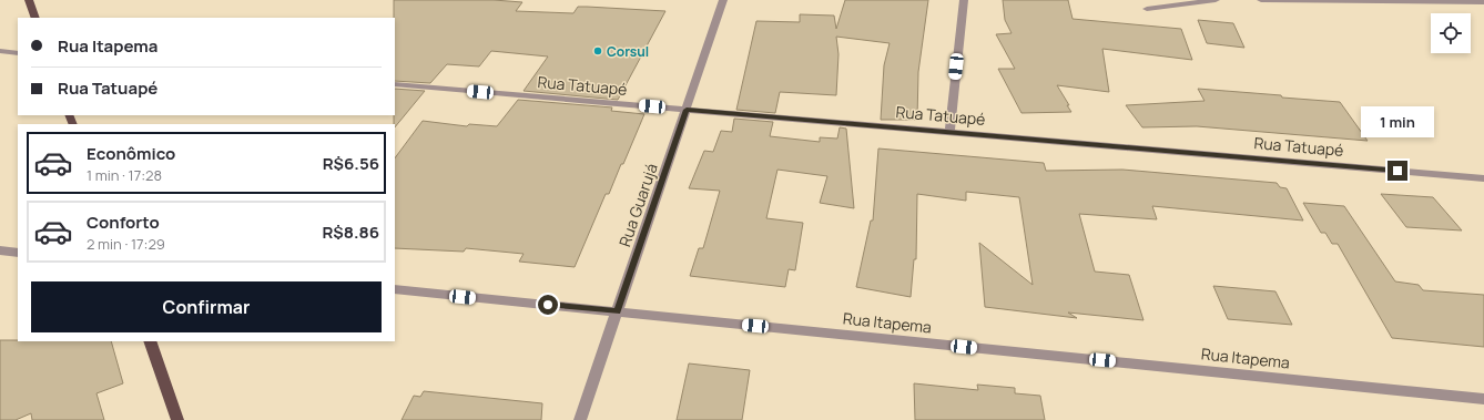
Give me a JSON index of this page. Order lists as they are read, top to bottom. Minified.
{"streets":{"street":["Rua Tatuapé","Rua Guarujá","Rua Itapema"]},"crossings":[["Rua Tatuapé","Rua Guarujá"],["Rua Guarujá","Rua Itapema"]],"places":["Corsul"],"page":{"banner":["Rua Itapema","Rua Tatuapé"],"bubble":"1 min","list":[{"name":"Econômico","note":"1 min · 17:28","value":"R$6.56"},{"name":"Conforto","note":"2 min · 17:29","value":"R$8.86"}],"buttons":"Confirmar"}}
